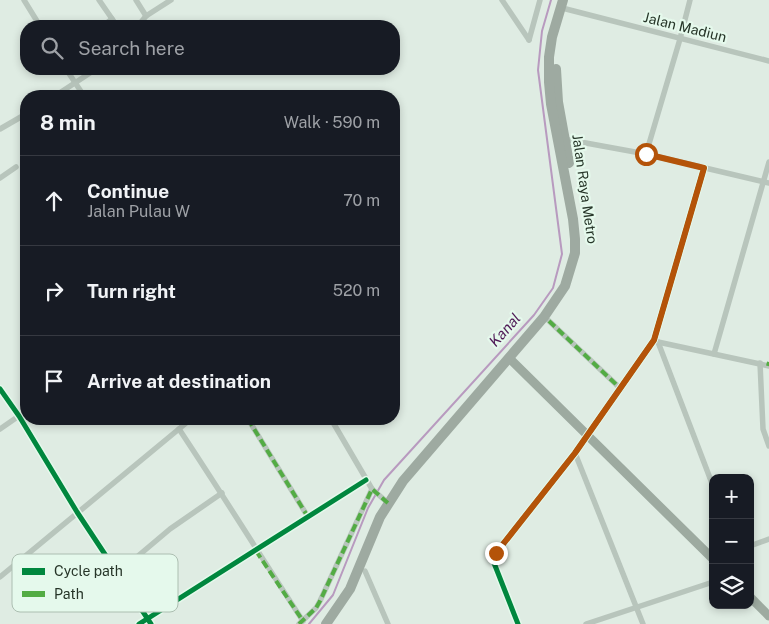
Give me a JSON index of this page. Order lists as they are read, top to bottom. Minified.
{"streets":{"highway":["Jalan Raya Metro"],"street":["Jalan Madiun"]},"water":["Kanal"],"legend":["Cycle path","Path"],"page":{"search":"Search here","heading":["8 min","Walk · 590 m"],"list":[["Continue","Jalan Pulau W","70 m"],["Turn right","520 m"],"Arrive at destination"],"map_buttons":["+","−"]}}
